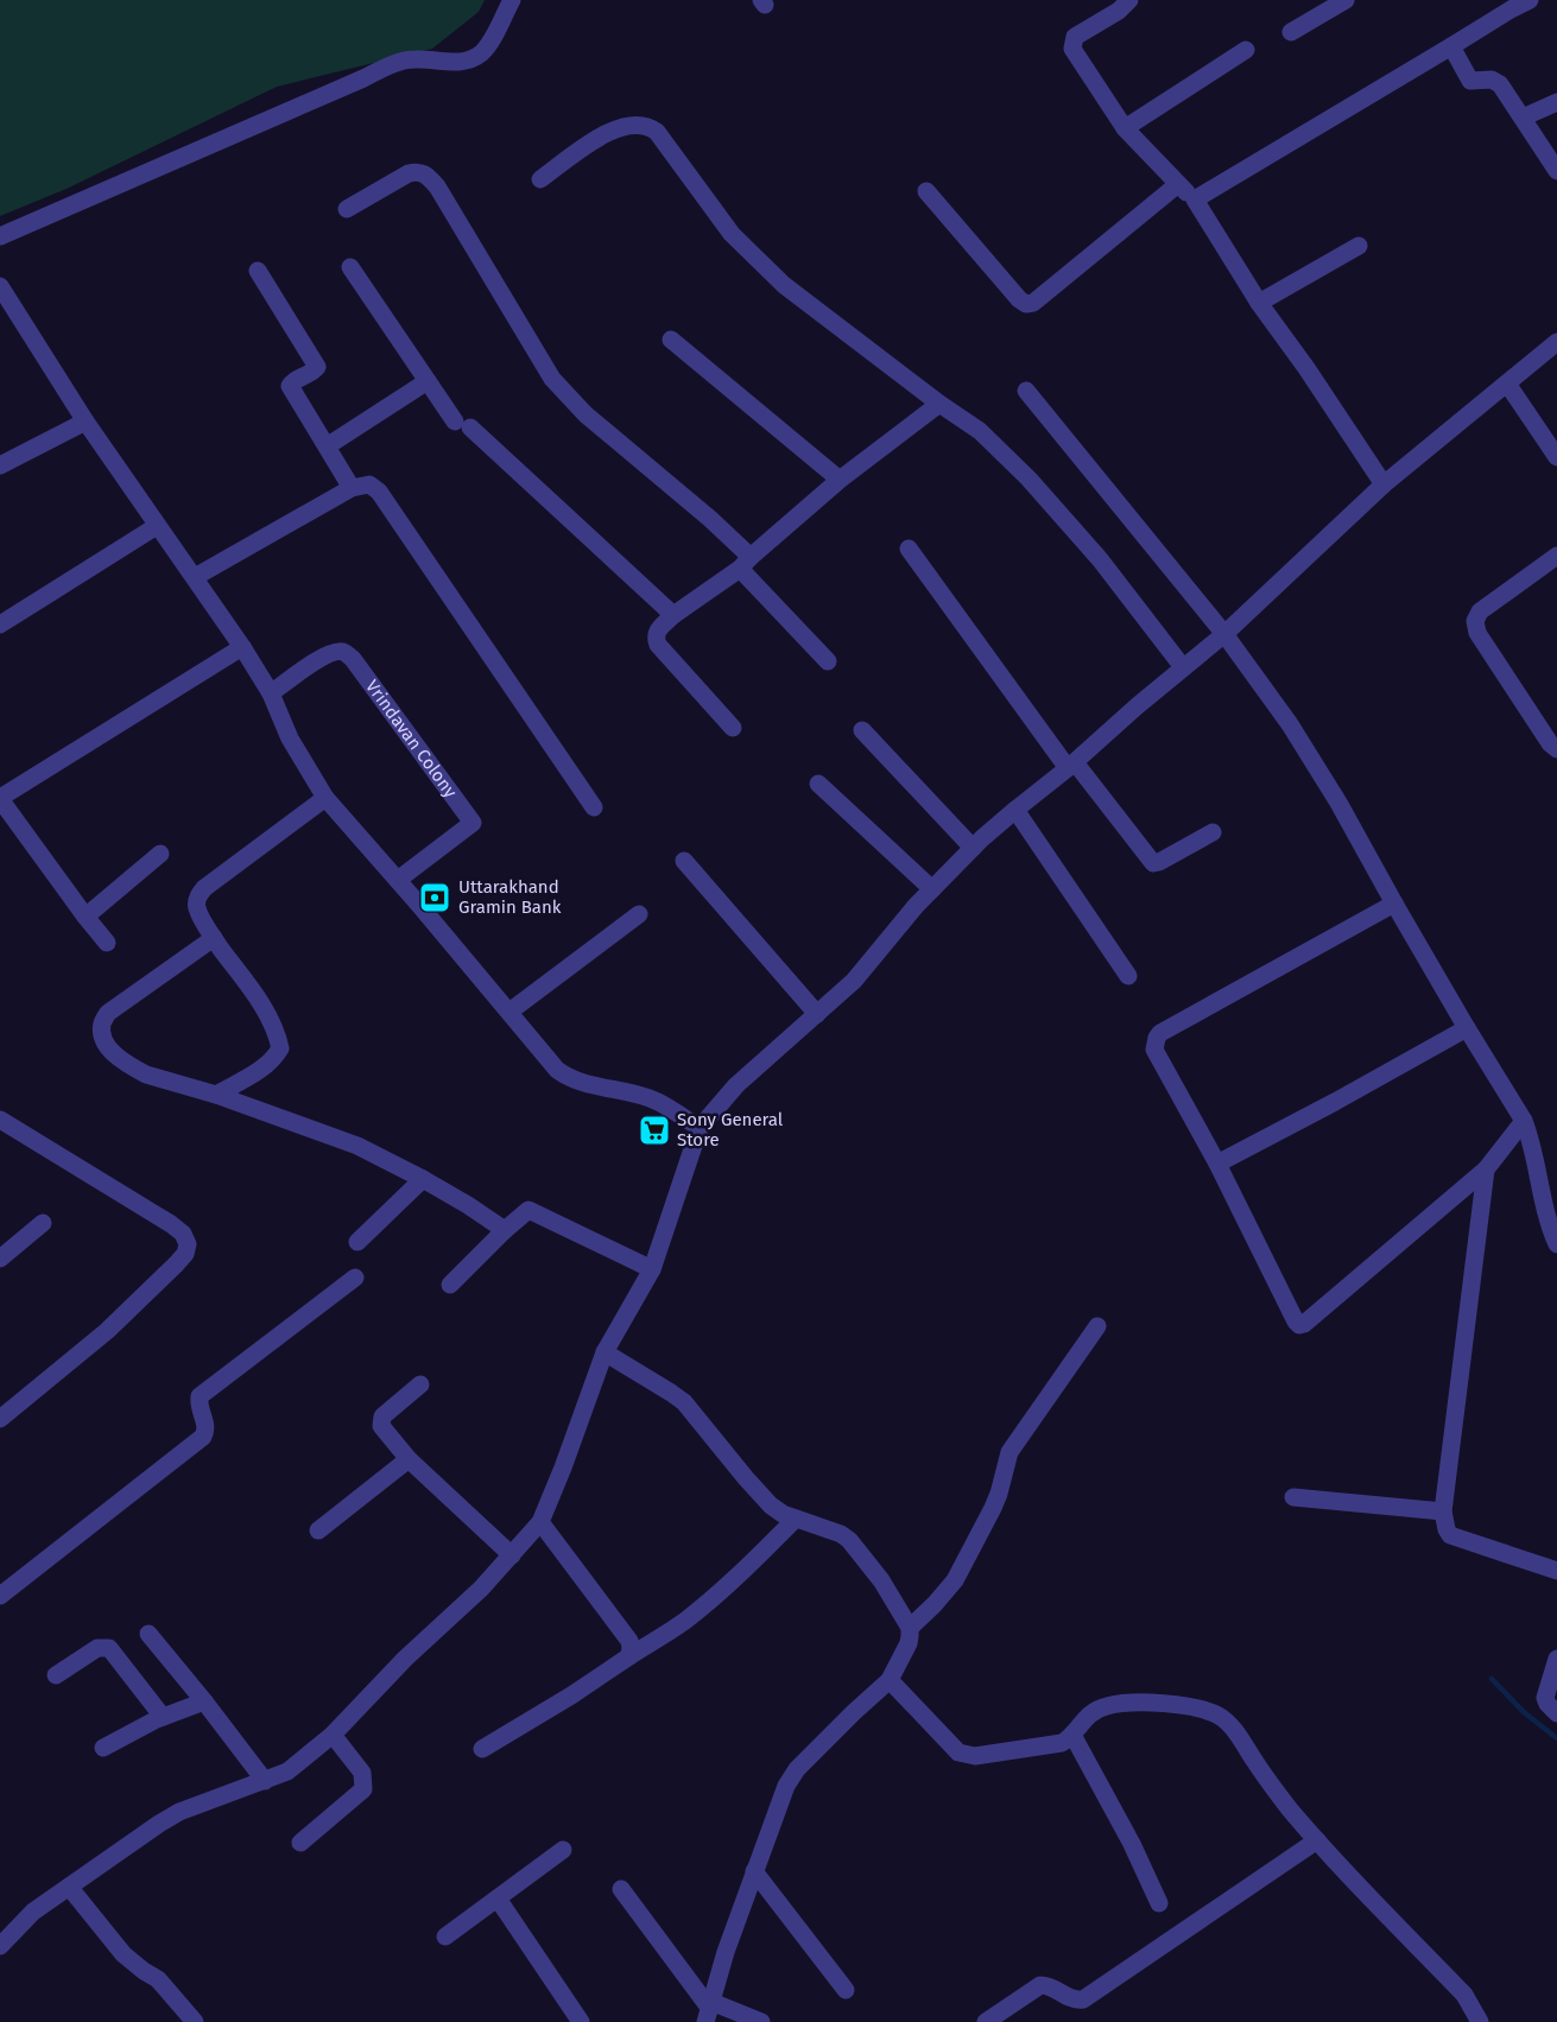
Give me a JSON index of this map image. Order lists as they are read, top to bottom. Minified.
{"streets":{"street":["Vrindavan Colony"]},"places":{"bank":["Uttarakhand Gramin Bank"],"supermarket":["Sony General Store"]}}
